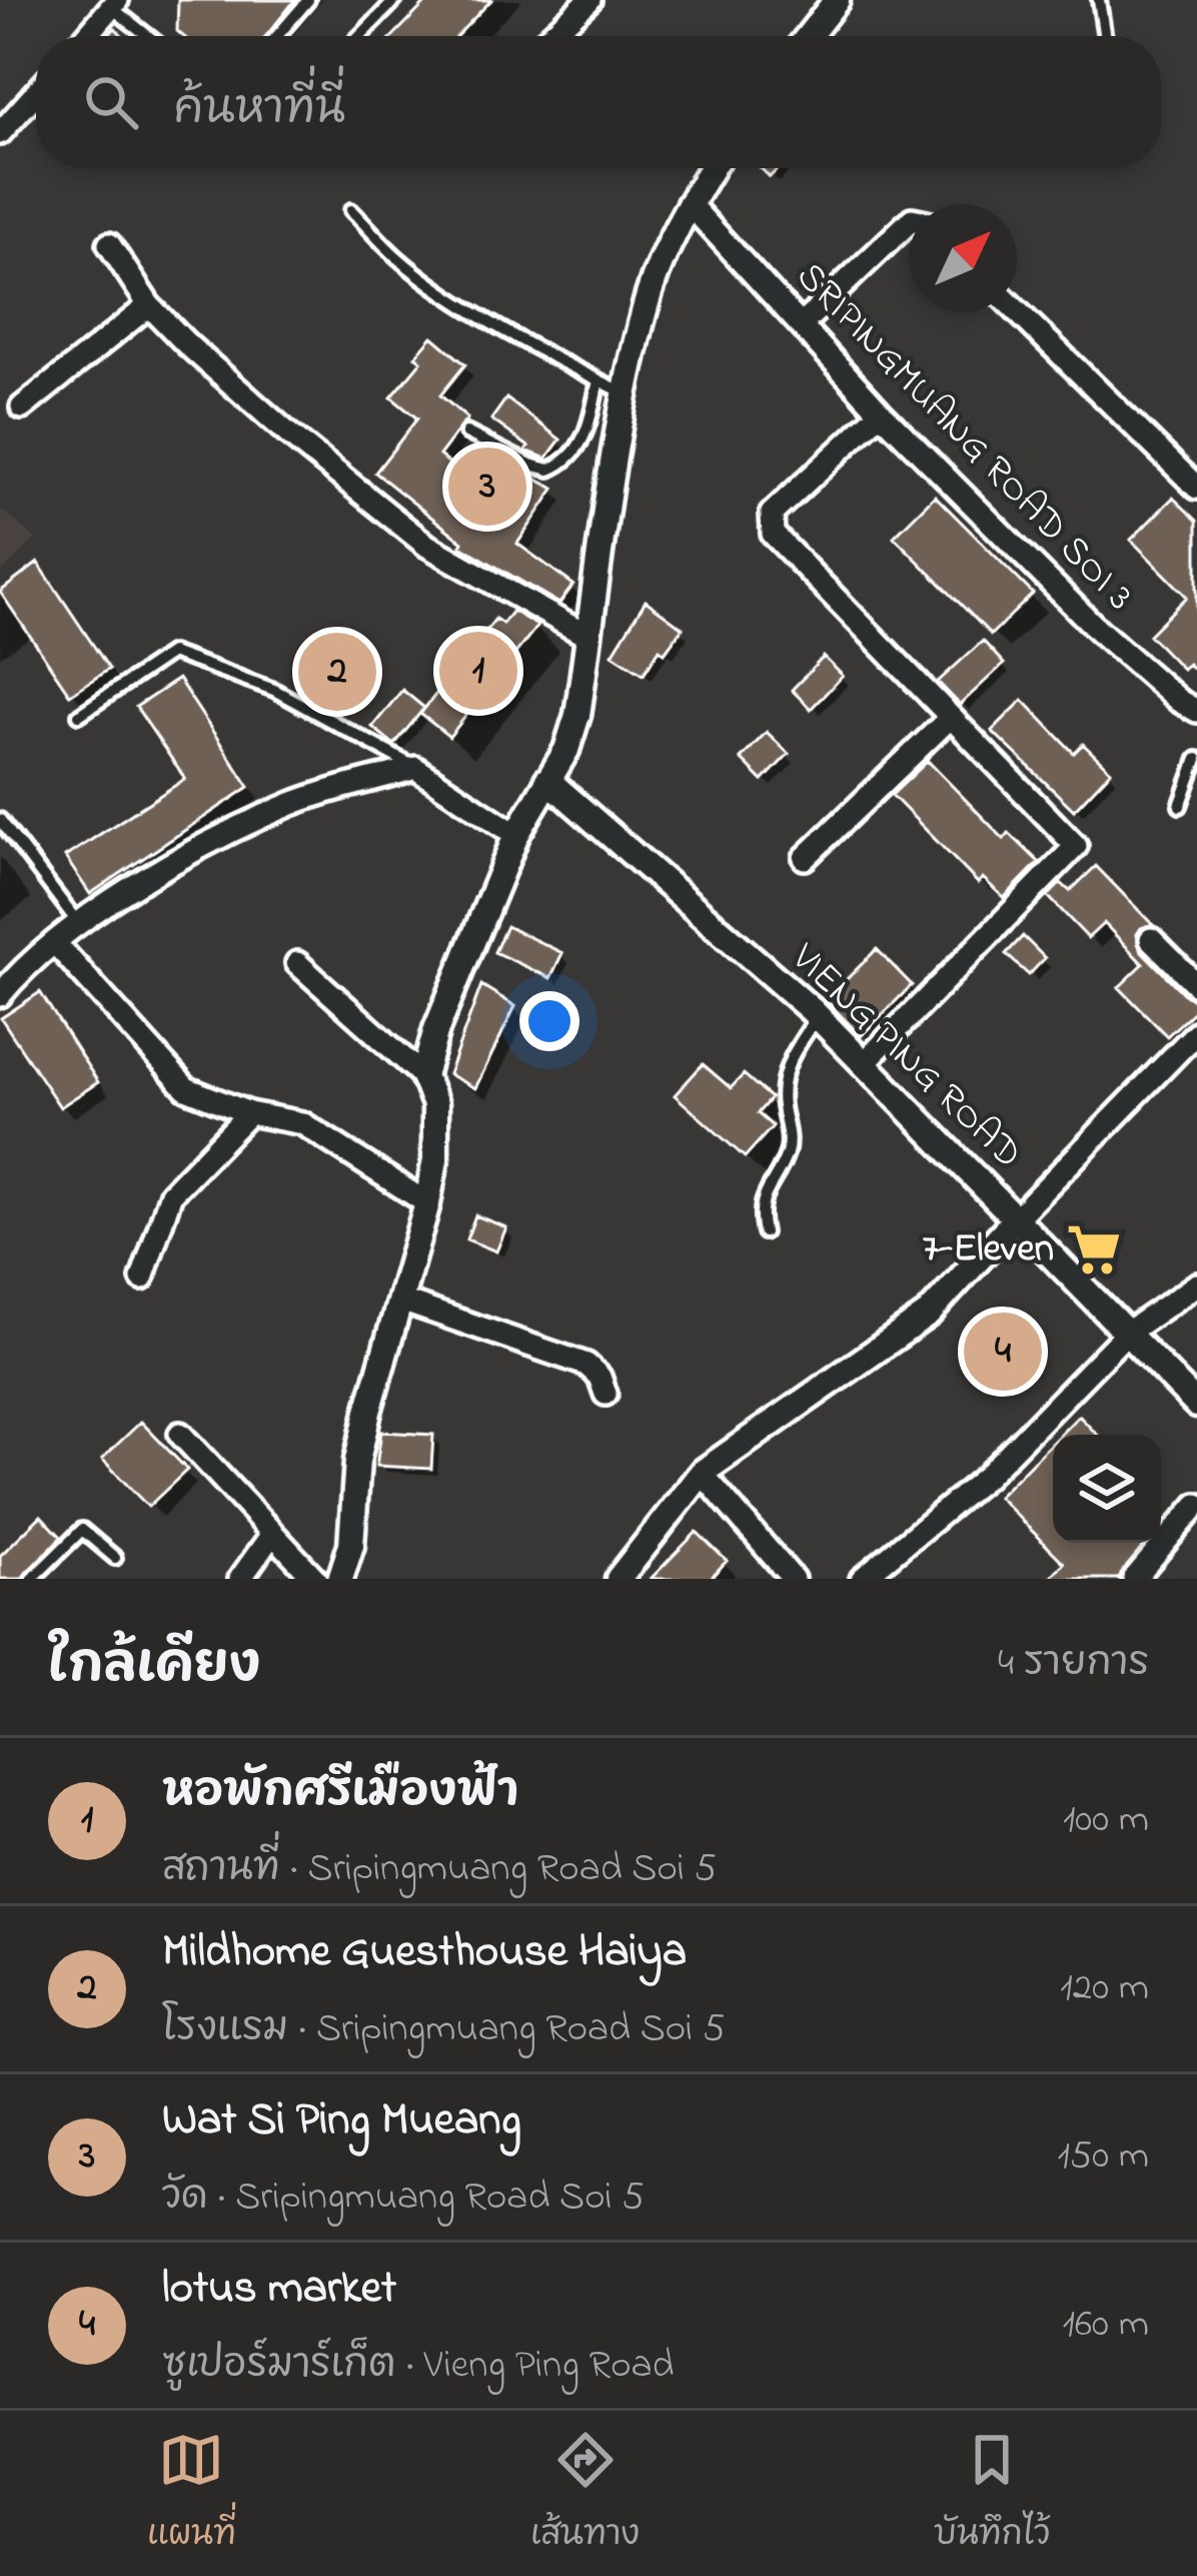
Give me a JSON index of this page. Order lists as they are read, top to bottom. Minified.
{"streets":{"street":["SRIPINGMUANG ROAD SOI 3","VIENG PING ROAD"]},"places":{"supermarket":["7-Eleven"]},"north":"top right","page":{"search":"ค้นหาที่นี่","pins":["3","1","2","4"],"heading":["ใกล้เคียง","4 รายการ"],"list":[{"mark":"1","name":"หอพักศรีเมืองฟ้า","note":"สถานที่ · Sripingmuang Road Soi 5","value":"100 m"},{"mark":"2","name":"Mildhome Guesthouse Haiya","note":"โรงแรม · Sripingmuang Road Soi 5","value":"120 m"},{"mark":"3","name":"Wat Si Ping Mueang","note":"วัด · Sripingmuang Road Soi 5","value":"150 m"},{"mark":"4","name":"lotus market","note":"ซูเปอร์มาร์เก็ต · Vieng Ping Road","value":"160 m"}],"nav":["แผนที่","เส้นทาง","บันทึกไว้"]}}
